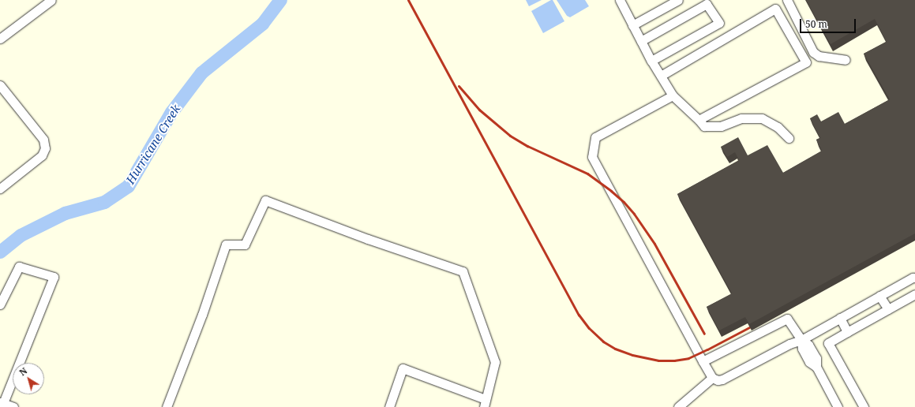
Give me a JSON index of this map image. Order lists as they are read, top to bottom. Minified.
{"water":["Hurricane Creek"],"scale_bar":"50 m","north":"top left"}
